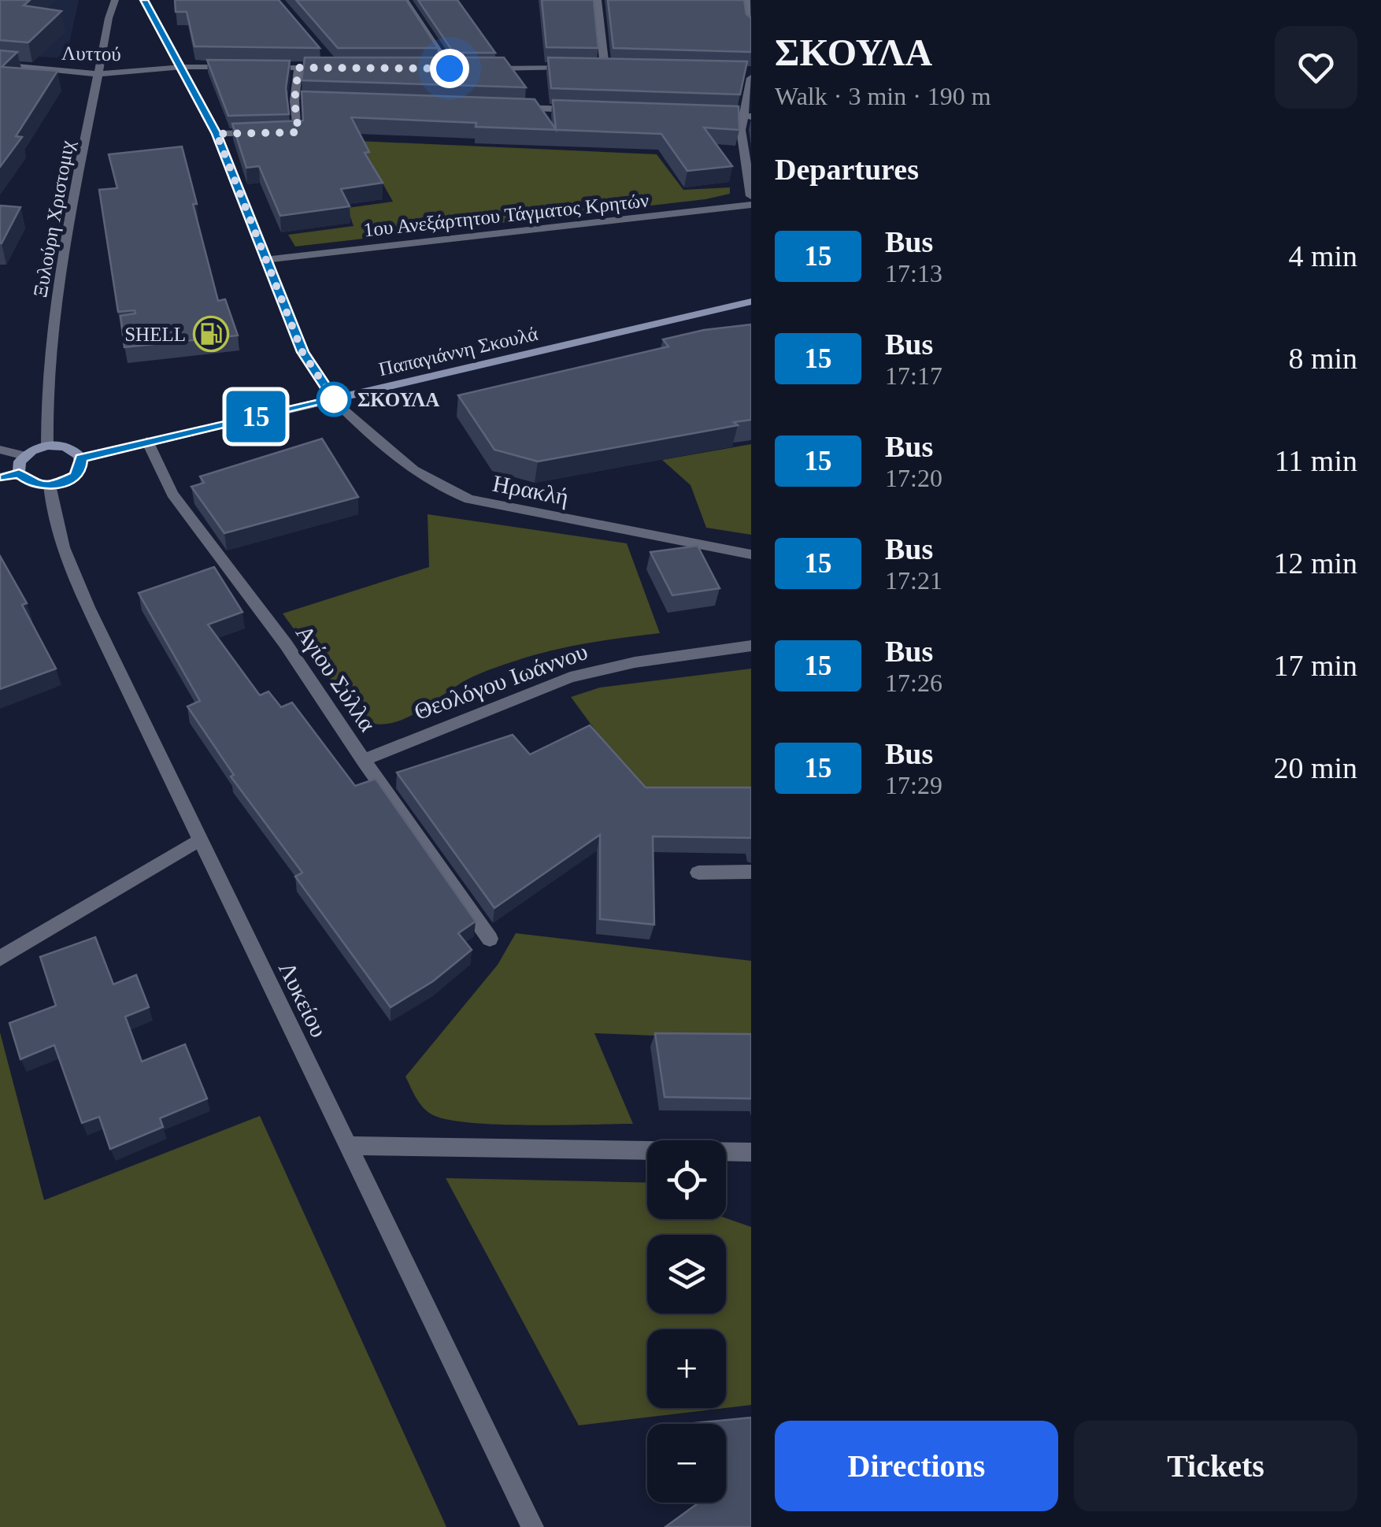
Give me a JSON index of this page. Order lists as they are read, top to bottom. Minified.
{"streets":{"street":["Λυττού","1ου Ανεξάρτητου Τάγματος Κρητών","Ξυλούρη Χριστομιχ","Παπαγιάννη Σκουλά","Ηρακλή","Αγίου Σύλλα","Θεολόγου Ιωάννου","Λυκείου"]},"crossings":[["Λυττού","Ξυλούρη Χριστομιχ"],["Ξυλούρη Χριστομιχ","Παπαγιάννη Σκουλά"],["Ξυλούρη Χριστομιχ","Λυκείου"],["Παπαγιάννη Σκουλά","Ηρακλή"],["Παπαγιάννη Σκουλά","Αγίου Σύλλα"],["Παπαγιάννη Σκουλά","Λυκείου"],["Αγίου Σύλλα","Θεολόγου Ιωάννου"]],"places":{"fuel station":["SHELL"],"other":["ΣΚΟΥΛΑ"]},"lines":["bus line 15"],"page":{"on_map":"15","heading":[["ΣΚΟΥΛΑ","Walk · 3 min · 190 m"],"Departures"],"list":[{"mark":"15","name":"Bus","note":"17:13","value":"4 min"},{"mark":"15","name":"Bus","note":"17:17","value":"8 min"},{"mark":"15","name":"Bus","note":"17:20","value":"11 min"},{"mark":"15","name":"Bus","note":"17:21","value":"12 min"},{"mark":"15","name":"Bus","note":"17:26","value":"17 min"},{"mark":"15","name":"Bus","note":"17:29","value":"20 min"}],"map_buttons":["+","−"],"buttons":["Directions","Tickets"]}}
